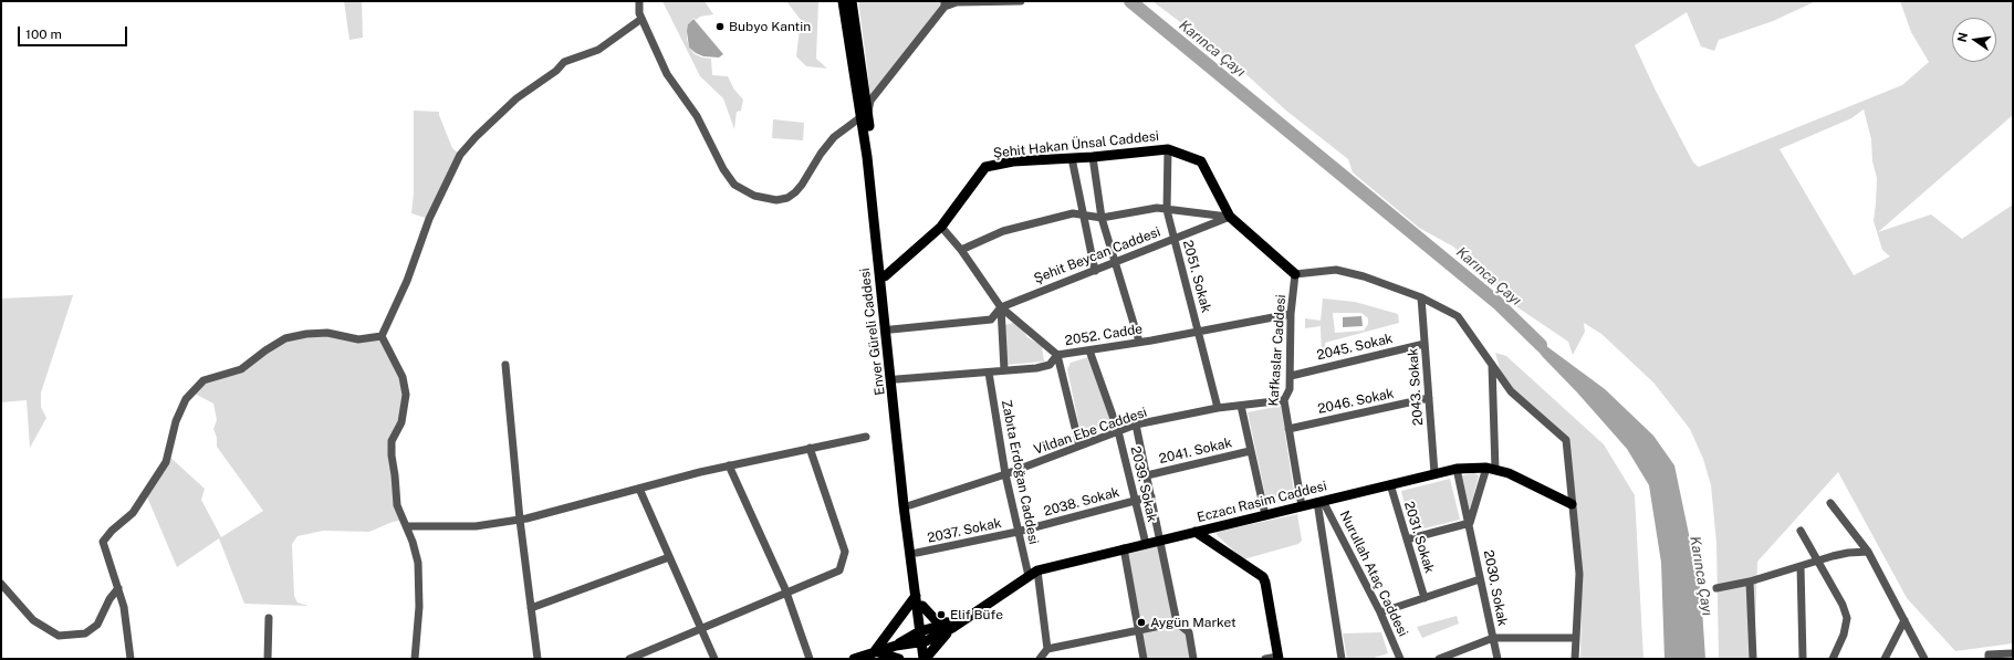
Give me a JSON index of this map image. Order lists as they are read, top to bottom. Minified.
{"streets":{"main road":["Şehit Hakan Ünsal Caddesi","Enver Güreli Caddesi","Eczacı Rasim Caddesi"],"street":["Şehit Beycan Caddesi","2051. Sokak","2052. Cadde","2045. Sokak","Kafkaslar Caddesi","2043. Sokak","2046. Sokak","Vildan Ebe Caddesi","2041. Sokak","Zabıta Erdoğan Caddesi","2039. Sokak","2038. Sokak","2037. Sokak","2031. Sokak","Nurullah Ataç Caddesi","2030. Sokak"]},"crossings":[["Şehit Hakan Ünsal Caddesi","Şehit Beycan Caddesi"],["Şehit Hakan Ünsal Caddesi","2051. Sokak"],["Şehit Hakan Ünsal Caddesi","Enver Güreli Caddesi"],["Şehit Beycan Caddesi","2051. Sokak"],["Şehit Beycan Caddesi","Enver Güreli Caddesi"],["2051. Sokak","2052. Cadde"],["2051. Sokak","Vildan Ebe Caddesi"],["Enver Güreli Caddesi","2052. Cadde"],["Enver Güreli Caddesi","Vildan Ebe Caddesi"],["Enver Güreli Caddesi","2037. Sokak"],["2052. Cadde","Kafkaslar Caddesi"],["2052. Cadde","Zabıta Erdoğan Caddesi"],["2052. Cadde","2039. Sokak"],["2045. Sokak","Kafkaslar Caddesi"],["2045. Sokak","2043. Sokak"],["Kafkaslar Caddesi","2046. Sokak"],["Kafkaslar Caddesi","Vildan Ebe Caddesi"],["Kafkaslar Caddesi","Eczacı Rasim Caddesi"],["2043. Sokak","2046. Sokak"],["2043. Sokak","Eczacı Rasim Caddesi"],["Vildan Ebe Caddesi","Zabıta Erdoğan Caddesi"],["Vildan Ebe Caddesi","2039. Sokak"],["Zabıta Erdoğan Caddesi","2038. Sokak"],["Zabıta Erdoğan Caddesi","Eczacı Rasim Caddesi"],["Zabıta Erdoğan Caddesi","2037. Sokak"],["2039. Sokak","2038. Sokak"],["2039. Sokak","Eczacı Rasim Caddesi"],["2038. Sokak","2037. Sokak"],["Eczacı Rasim Caddesi","2031. Sokak"],["Eczacı Rasim Caddesi","Nurullah Ataç Caddesi"],["Eczacı Rasim Caddesi","2030. Sokak"]],"water":["Karınca Çayı"],"places":["Bubyo Kantin","Elif Büfe","Aygün Market"],"scale_bar":"100 m","north":"left"}
